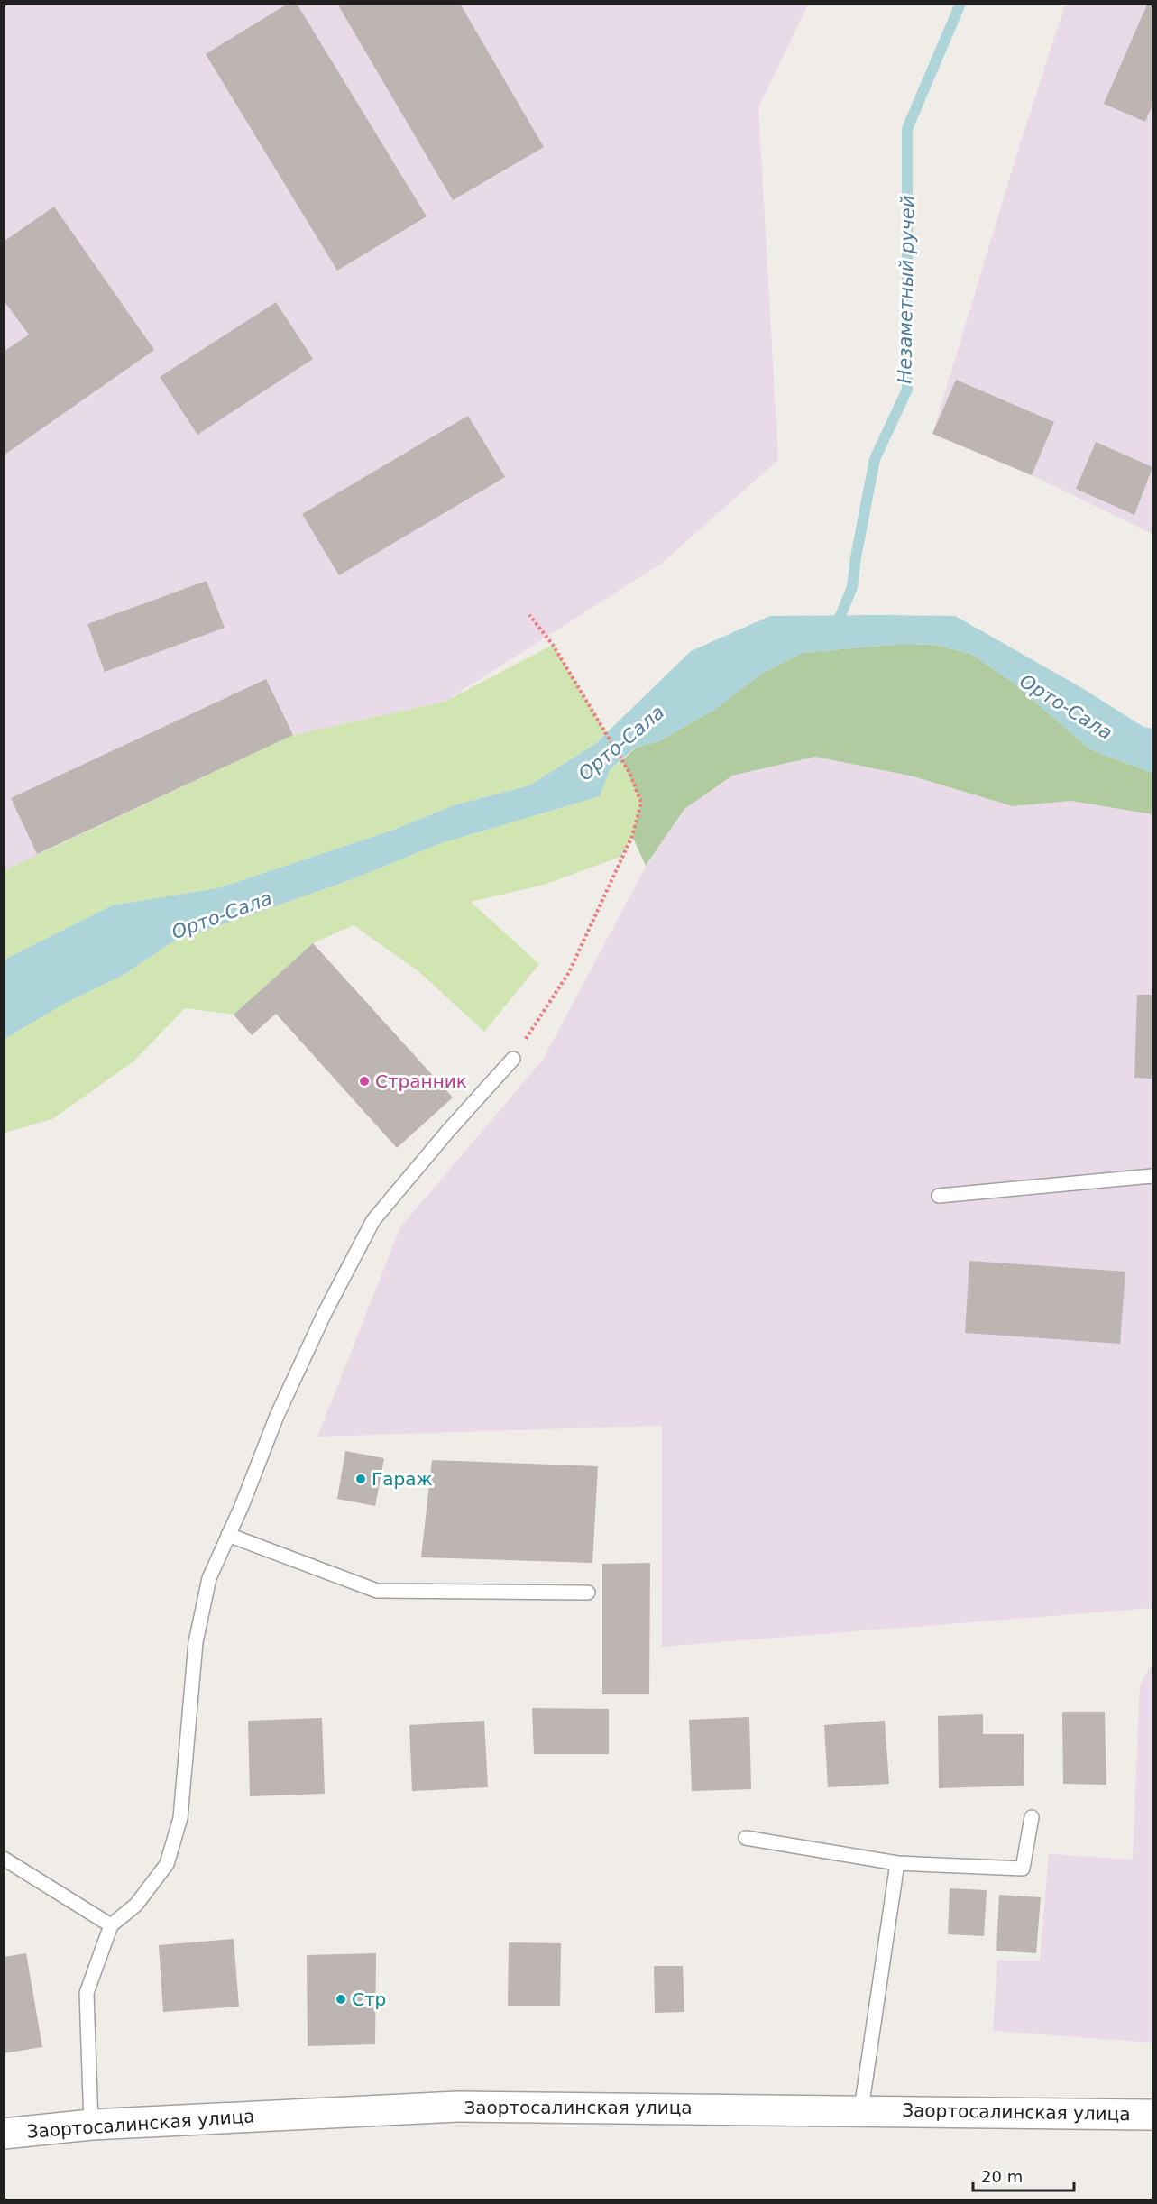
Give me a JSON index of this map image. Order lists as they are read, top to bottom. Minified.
{"streets":{"street":["Заортосалинская улица"]},"water":["Незаметный ручей","Орто-Сала"],"places":["Странник","Гараж","Стр"],"scale_bar":"20 m"}
